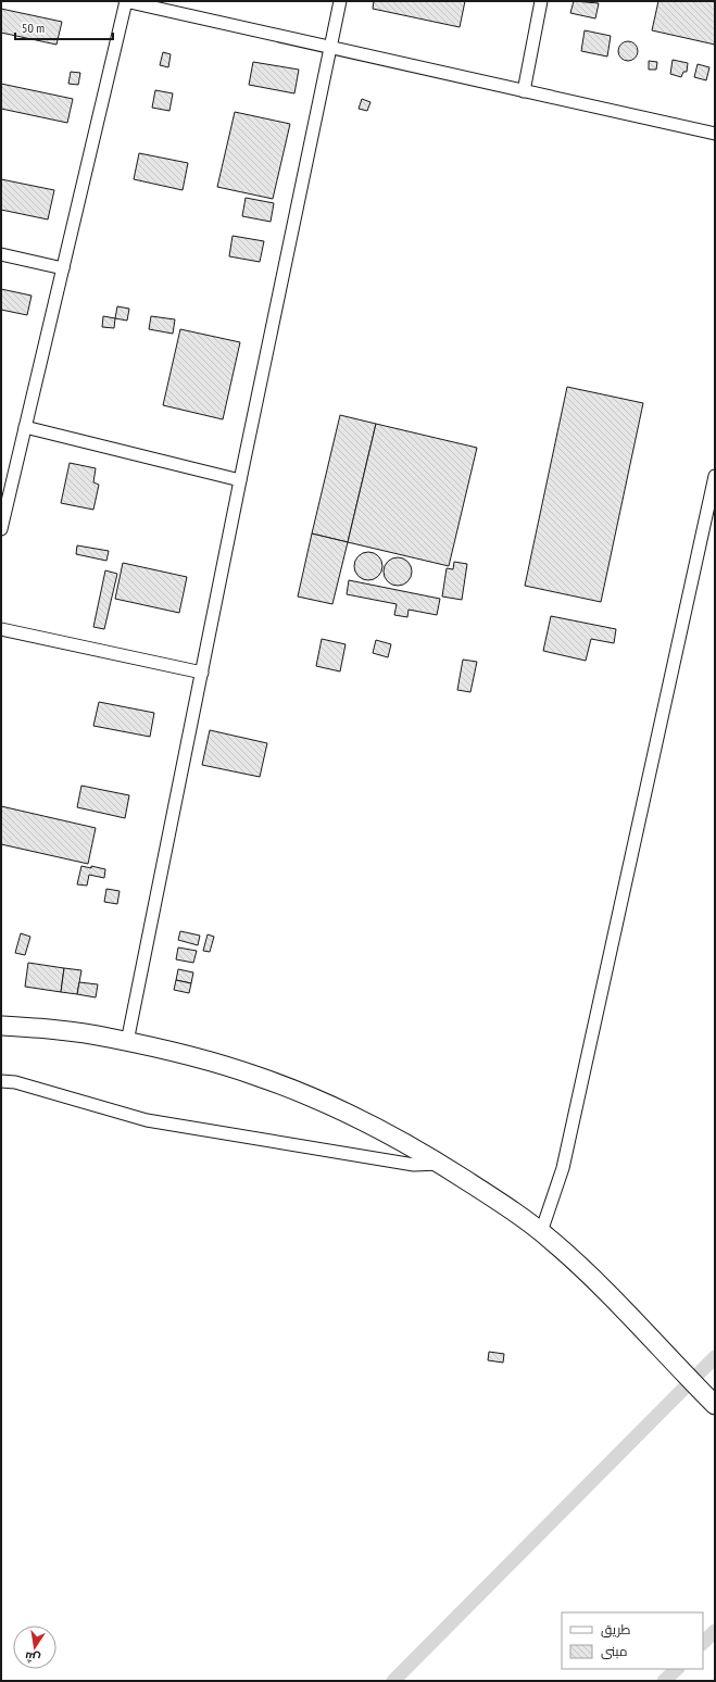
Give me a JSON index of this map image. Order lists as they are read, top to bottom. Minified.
{"legend":["طريق","مبنى"],"scale_bar":"50 m","north":"bottom"}
